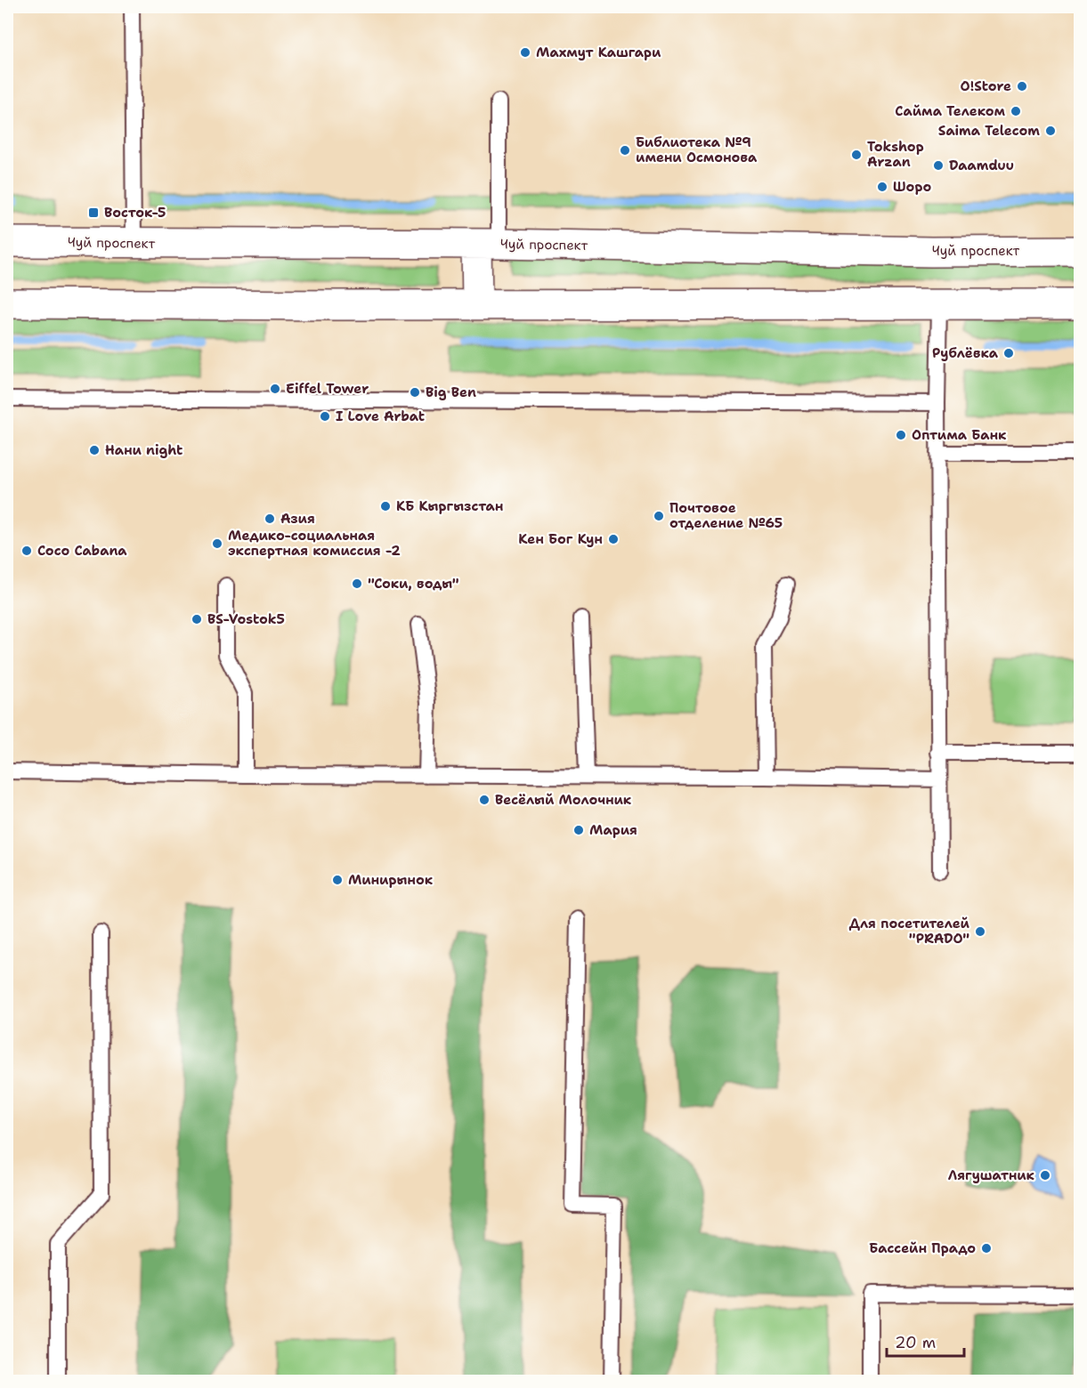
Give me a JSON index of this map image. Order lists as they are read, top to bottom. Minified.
{"streets":{"main road":["Чуй проспект"]},"places":{"other":["Махмут Кашгари","O!Store","Сайма Телеком","Saima Telecom","Библиотека №9 имени Осмонова","Tokshop Arzan","Daamduu","Шоро","Рублёвка","Eiffel Tower","Big Ben","I Love Arbat","Оптима Банк","Нани night","КБ Кыргызстан","Почтовое отделение №65","Азия","Кен Бог Кун","Медико-социальная экспертная комиссия -2","Coco Cabana","\"Соки, воды\"","BS-Vostok5","Весёлый Молочник","Мария","Минирынок","Для посетителей \"PRADO\"","Лягушатник","Бассейн Прадо"],"transit":["Восток-5"]},"scale_bar":"20 m"}
